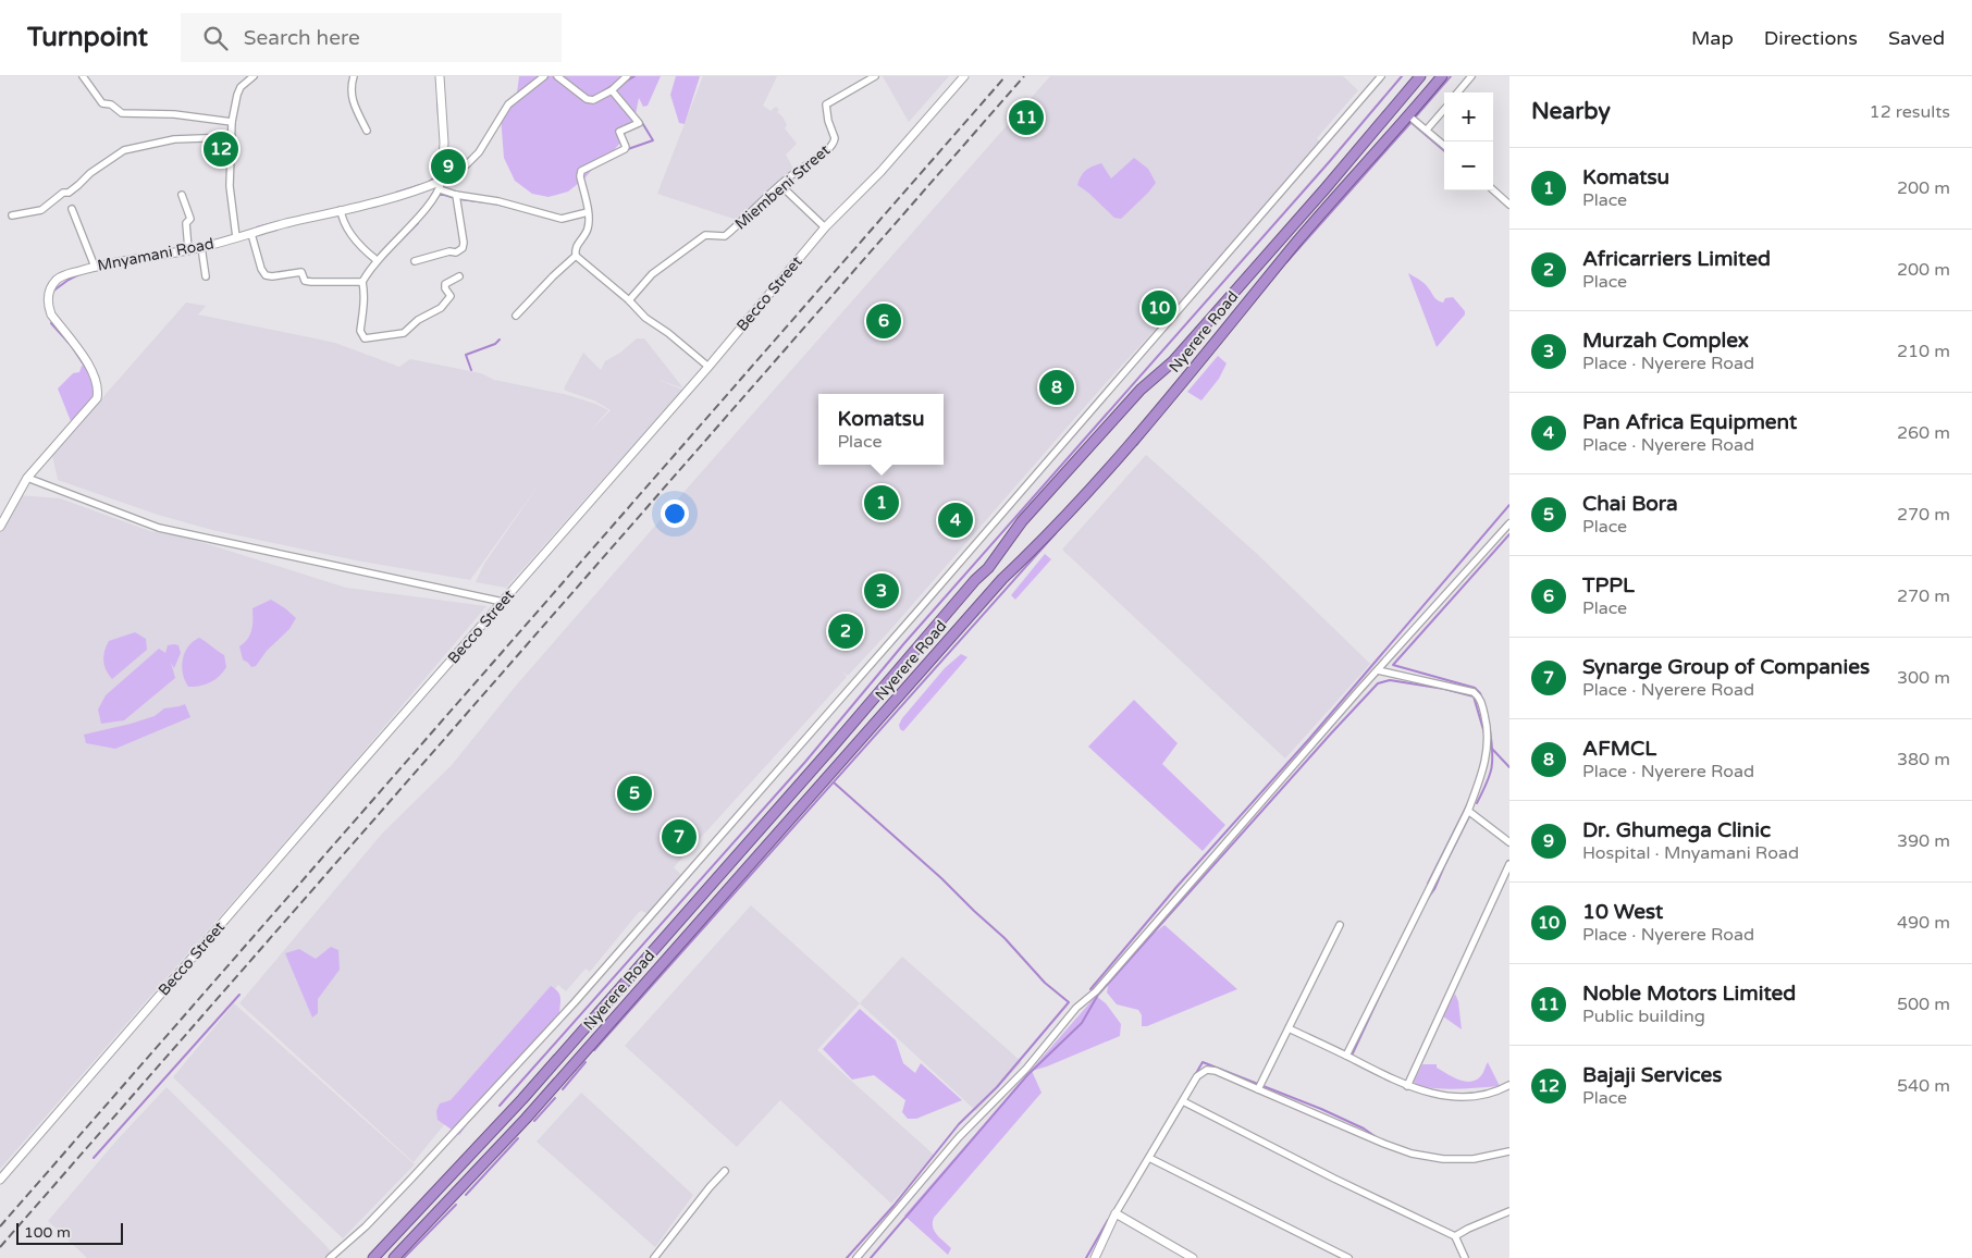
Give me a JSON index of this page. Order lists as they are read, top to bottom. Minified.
{"streets":{"highway":["Nyerere Road"],"street":["Miembeni Street","Mnyamani Road","Becco Street"]},"scale_bar":"100 m","page":{"header":"Turnpoint","search":"Search here","nav":["Map","Directions","Saved"],"heading":["Nearby","12 results"],"map_buttons":["+","−"],"pins":["11","12","9","10","6","8","1","4","3","2","5","7"],"list":[{"mark":"1","name":"Komatsu","note":"Place","value":"200 m"},{"mark":"2","name":"Africarriers Limited","note":"Place","value":"200 m"},{"mark":"3","name":"Murzah Complex","note":"Place · Nyerere Road","value":"210 m"},{"mark":"4","name":"Pan Africa Equipment","note":"Place · Nyerere Road","value":"260 m"},{"mark":"5","name":"Chai Bora","note":"Place","value":"270 m"},{"mark":"6","name":"TPPL","note":"Place","value":"270 m"},{"mark":"7","name":"Synarge Group of Companies","note":"Place · Nyerere Road","value":"300 m"},{"mark":"8","name":"AFMCL","note":"Place · Nyerere Road","value":"380 m"},{"mark":"9","name":"Dr. Ghumega Clinic","note":"Hospital · Mnyamani Road","value":"390 m"},{"mark":"10","name":"10 West","note":"Place · Nyerere Road","value":"490 m"},{"mark":"11","name":"Noble Motors Limited","note":"Public building","value":"500 m"},{"mark":"12","name":"Bajaji Services","note":"Place","value":"540 m"}],"popup":["Komatsu","Place"],"scale":"100 m"}}
